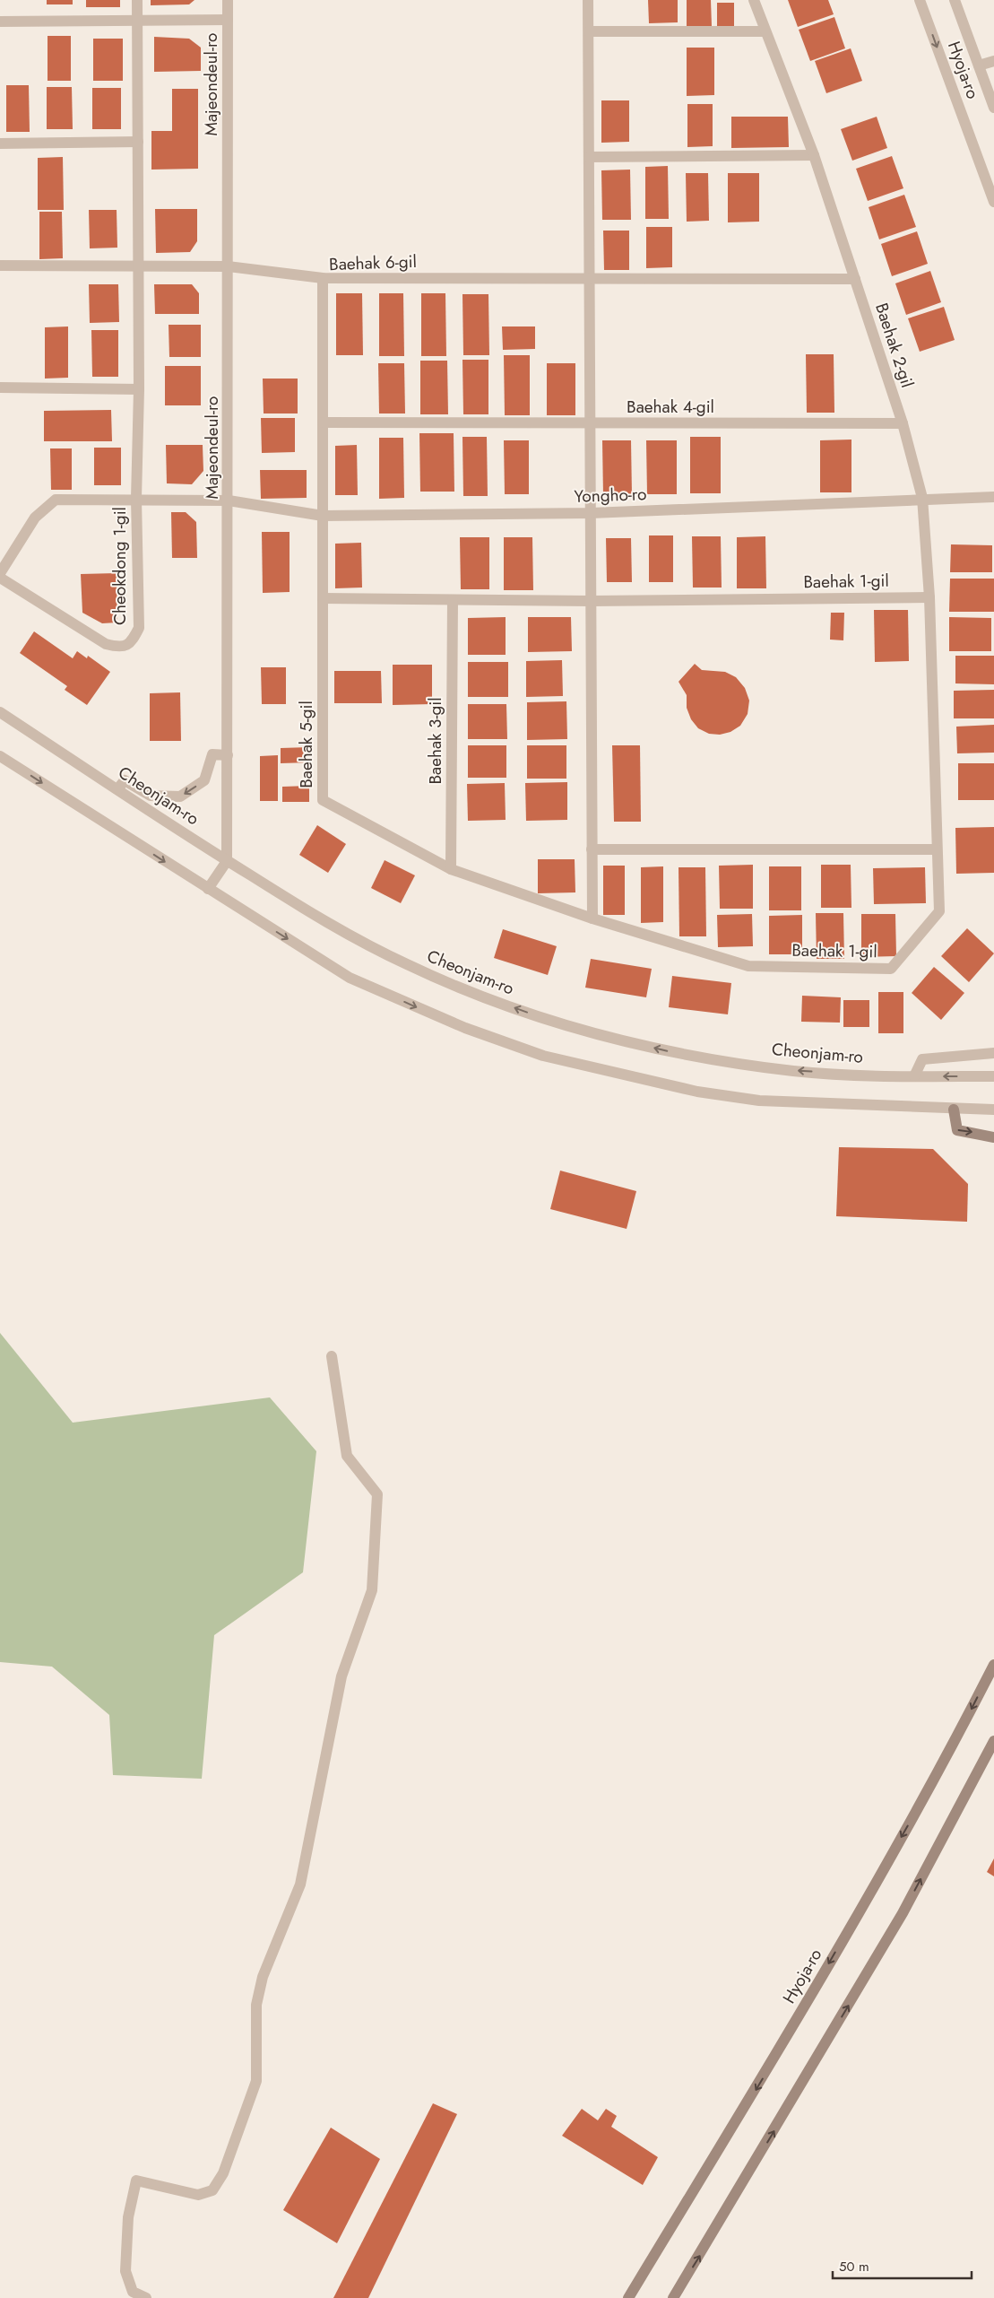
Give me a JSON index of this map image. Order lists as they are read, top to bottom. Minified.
{"streets":{"main road":["Hyoja-ro"],"street":["Majeondeul-ro","Baehak 6-gil","Baehak 2-gil","Baehak 4-gil","Yongho-ro","Cheokdong 1-gil","Baehak 1-gil","Baehak 3-gil","Baehak 5-gil","Cheonjam-ro"]},"crossings":[["Majeondeul-ro","Yongho-ro"],["Majeondeul-ro","Cheonjam-ro"],["Baehak 6-gil","Baehak 4-gil"],["Baehak 6-gil","Yongho-ro"],["Baehak 6-gil","Baehak 5-gil"],["Baehak 2-gil","Baehak 4-gil"],["Baehak 2-gil","Yongho-ro"],["Baehak 2-gil","Baehak 1-gil"],["Yongho-ro","Cheokdong 1-gil"],["Yongho-ro","Baehak 1-gil"],["Yongho-ro","Baehak 5-gil"],["Baehak 3-gil","Baehak 5-gil"]],"one_way":["Hyoja-ro"],"scale_bar":"50 m"}
